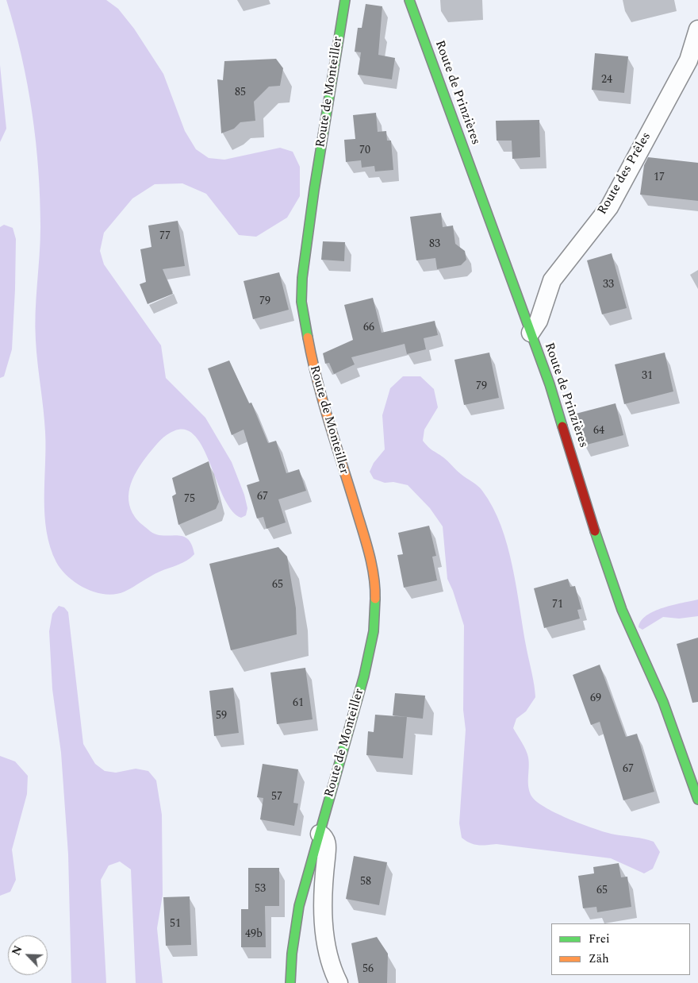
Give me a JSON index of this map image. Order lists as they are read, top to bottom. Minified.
{"streets":{"street":["Route de Monteiller","Route de Prinzières","Route des Prêles"]},"crossings":[["Route de Prinzières","Route des Prêles"]],"house_numbers":["24","85","70","17","77","83","33","79","66","31","79","64","67","75","65","71","69","61","59","67","57","58","53","65","51","49b","56"],"legend":["Frei","Zäh"],"north":"top left"}
